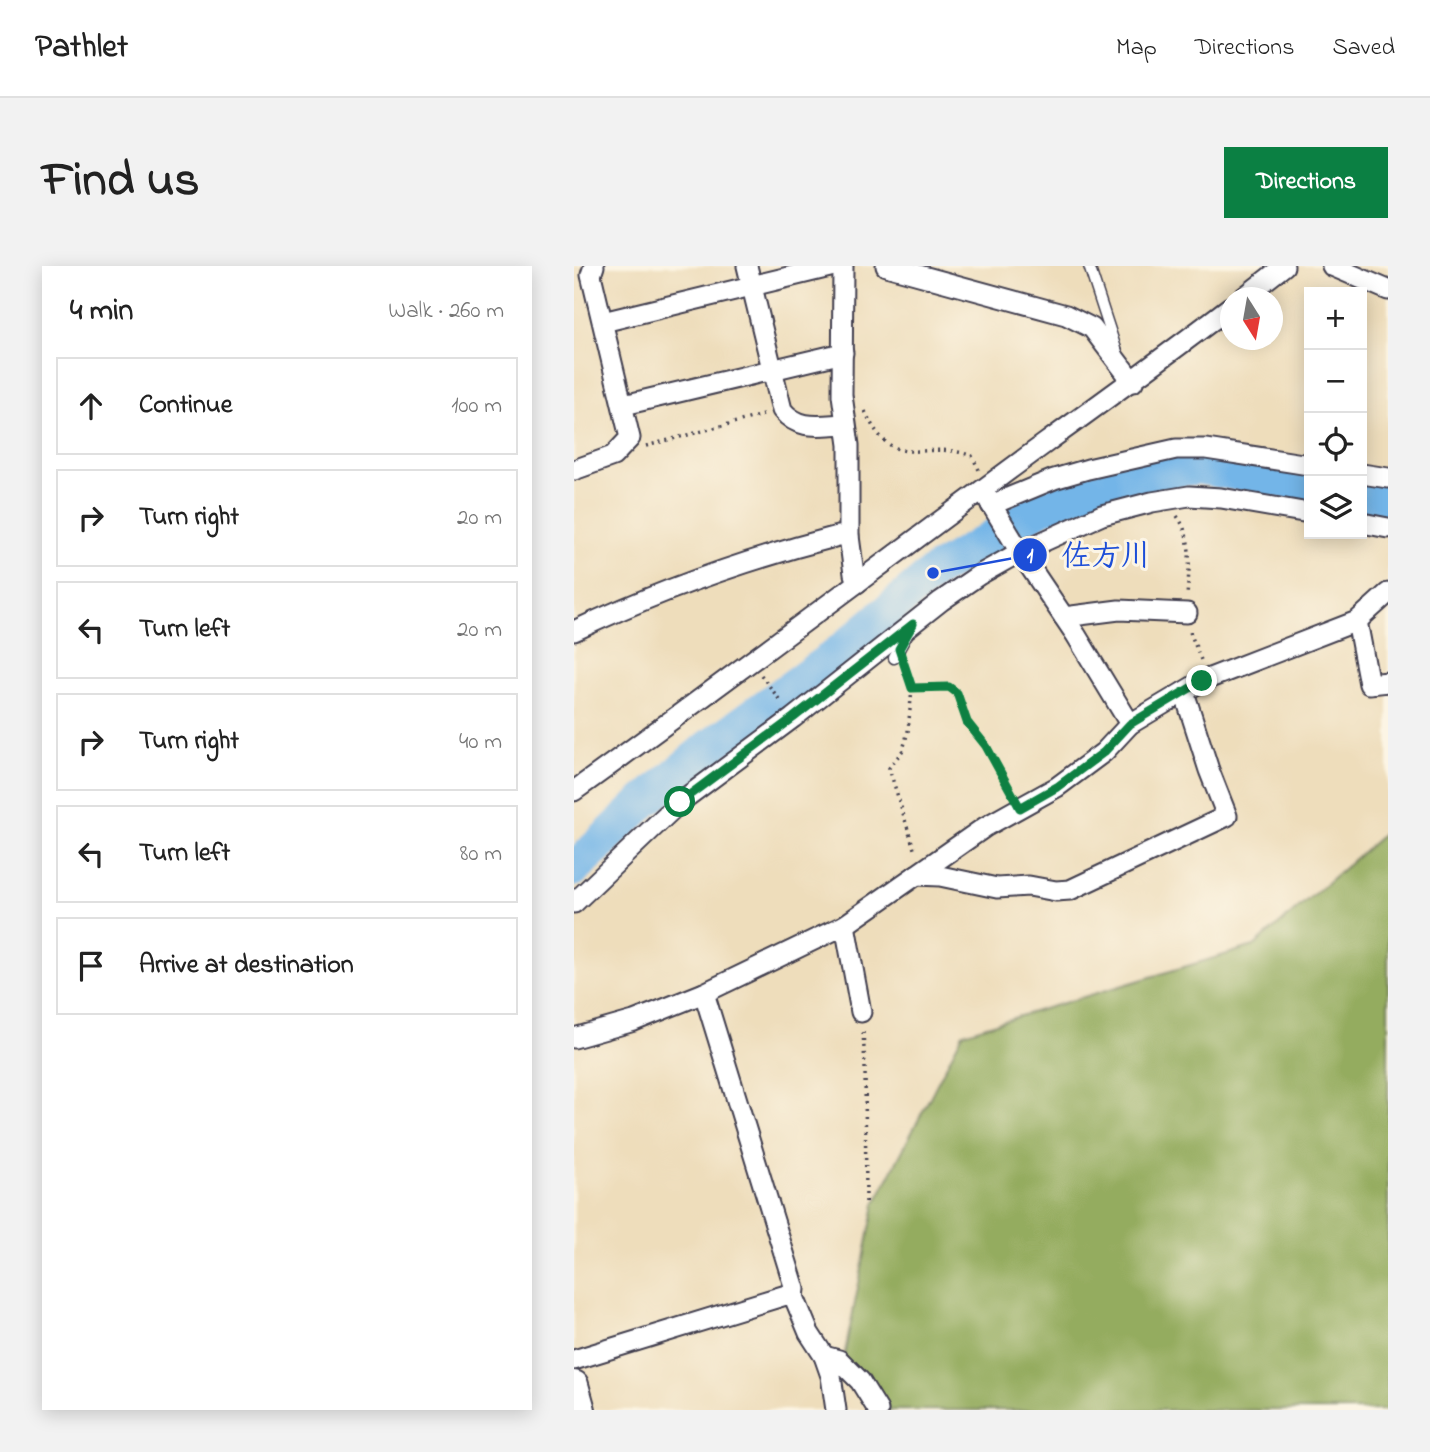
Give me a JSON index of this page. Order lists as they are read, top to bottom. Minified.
{"places":["佐方川"],"north":"bottom","page":{"header":"Pathlet","nav":["Map","Directions","Saved"],"title":"Find us","buttons":"Directions","heading":["4 min","Walk · 260 m"],"map_buttons":["+","−"],"list":[["Continue","100 m"],["Turn right","20 m"],["Turn left","20 m"],["Turn right","40 m"],["Turn left","80 m"],"Arrive at destination"]}}
